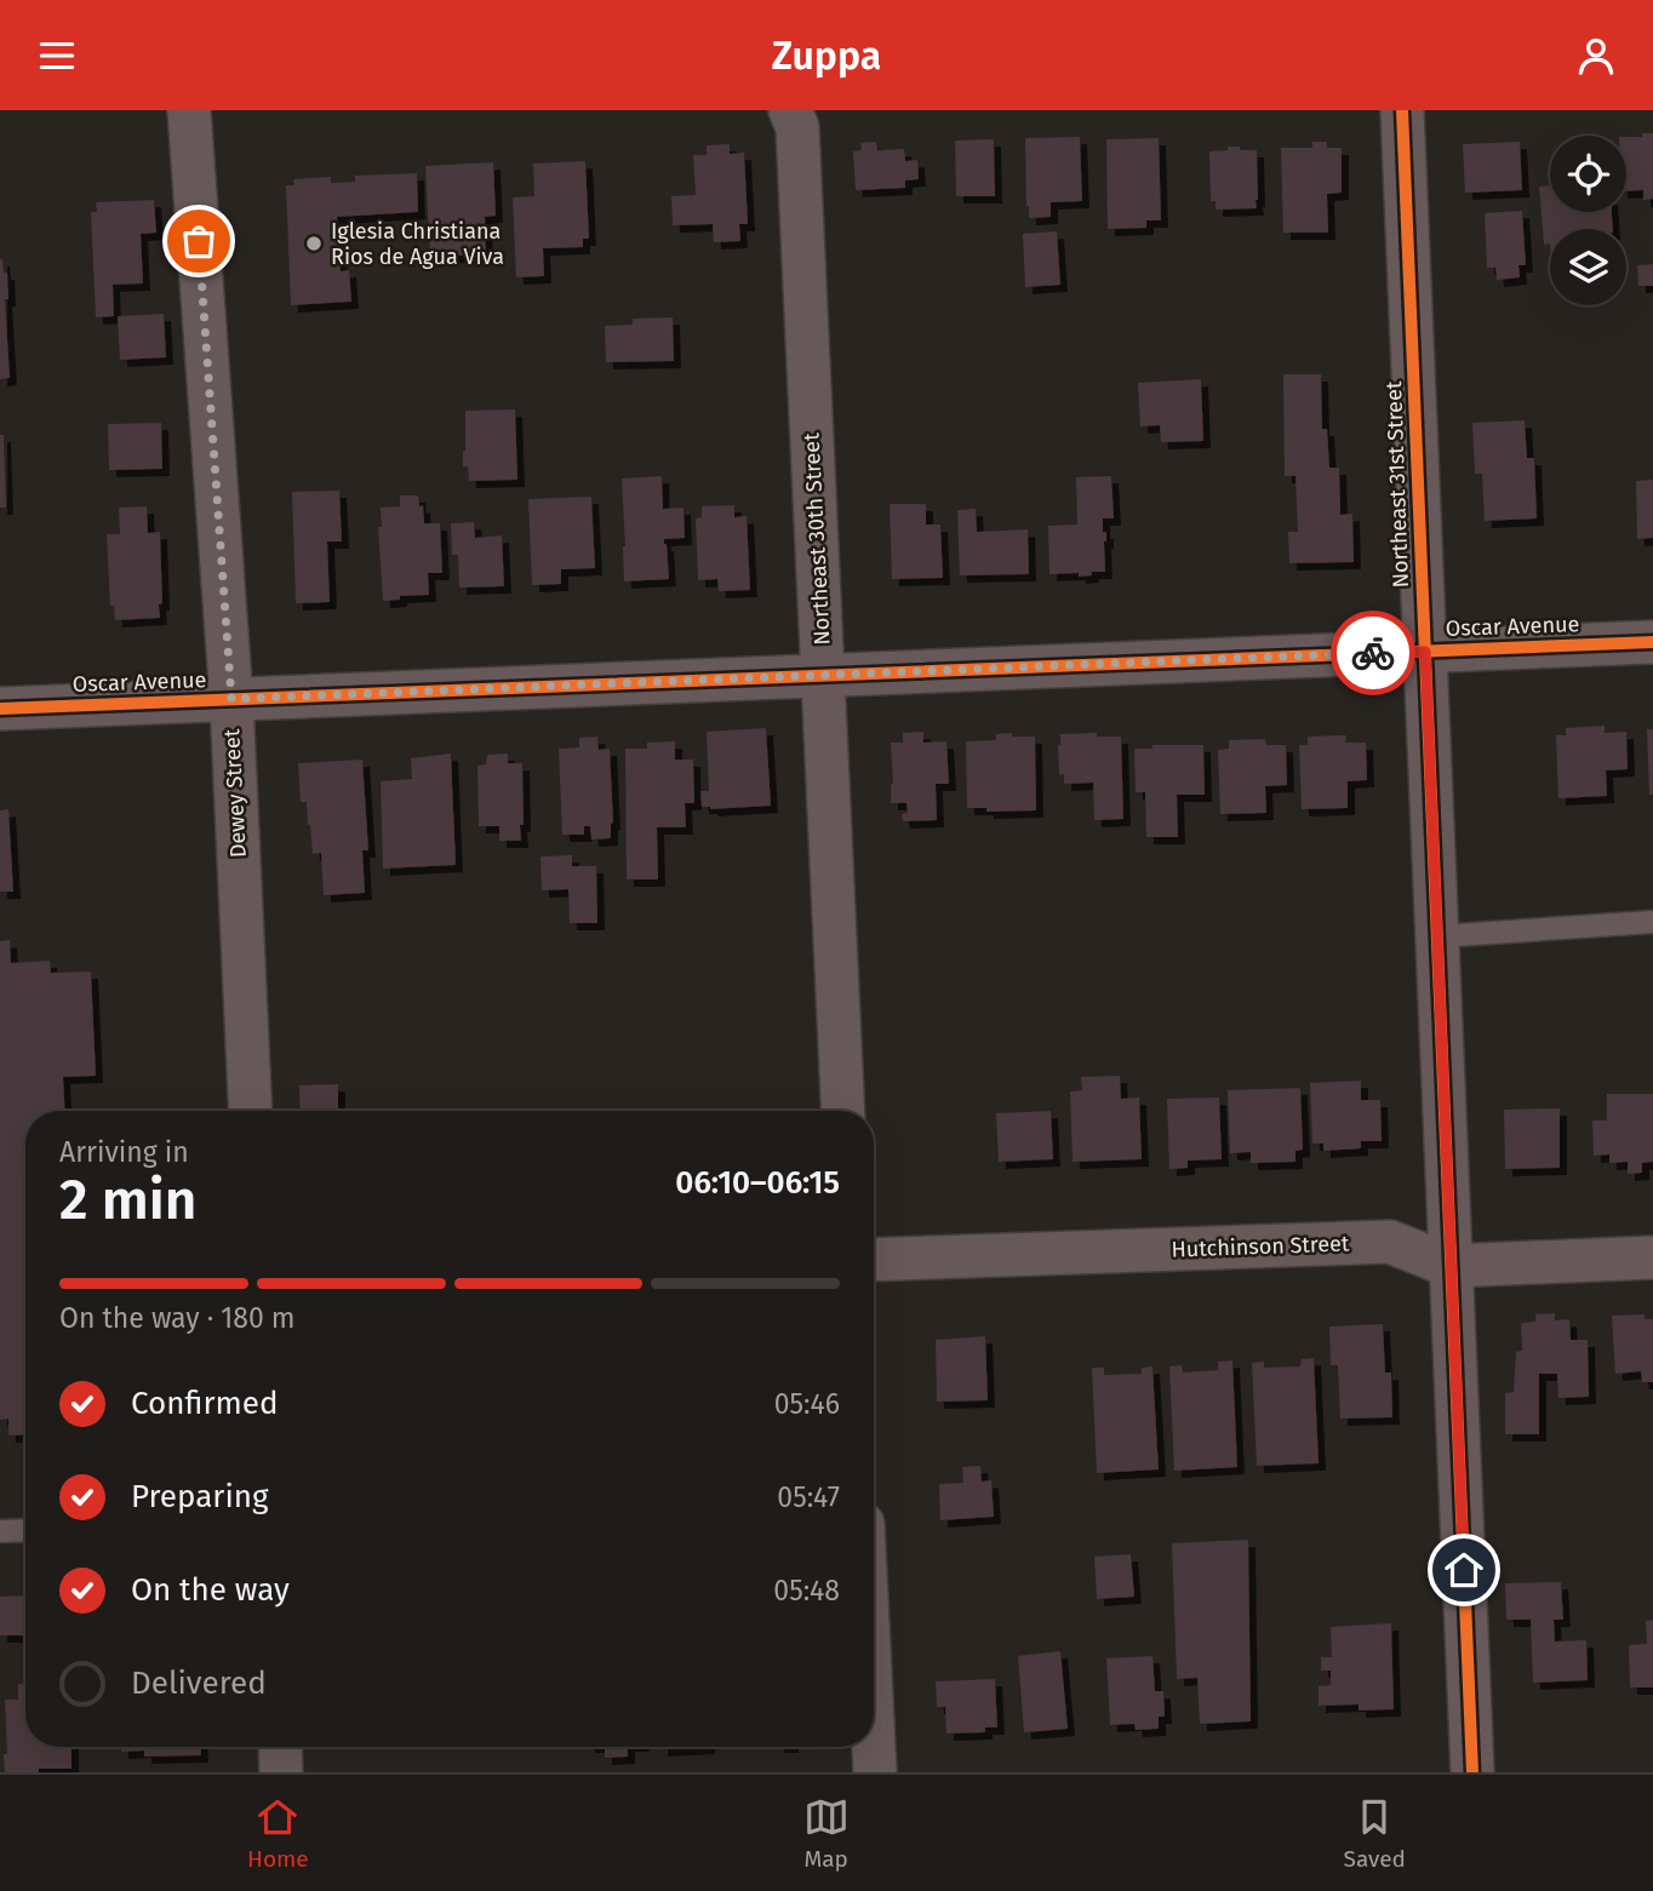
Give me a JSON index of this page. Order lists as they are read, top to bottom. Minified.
{"streets":{"street":["Northeast 31st Street","Northeast 30th Street","Oscar Avenue","Dewey Street","Hutchinson Street"]},"crossings":[["Northeast 31st Street","Oscar Avenue"],["Northeast 31st Street","Hutchinson Street"],["Northeast 30th Street","Oscar Avenue"],["Oscar Avenue","Dewey Street"]],"places":["Iglesia Christiana Rios de Agua Viva"],"page":{"header":"Zuppa","heading":["2 min","Arriving in","06:10–06:15"],"bar":"On the way · 180 m","list":[["Confirmed","05:46"],["Preparing","05:47"],["On the way","05:48"],"Delivered"],"tabs":["Home","Map","Saved"]}}
